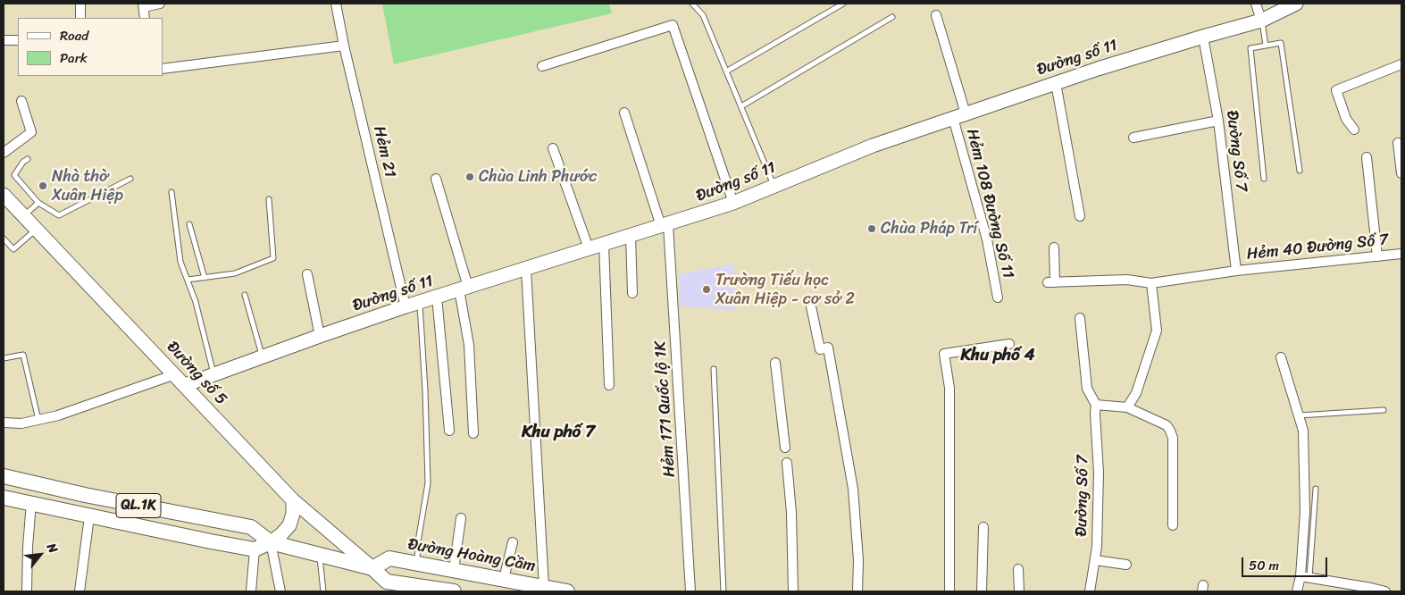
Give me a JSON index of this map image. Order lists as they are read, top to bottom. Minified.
{"streets":{"main road":["Đường số 11","Đường số 5","QL.1K","Đường Hoàng Cầm"],"street":["Đường Số 7","Hẻm 21","Hẻm 108 Đường Số 11","Hẻm 40 Đường Số 7","Hẻm 171 Quốc lộ 1K"]},"crossings":[["Đường số 11","Đường Số 7"],["Đường số 11","Hẻm 21"],["Đường số 11","Hẻm 108 Đường Số 11"],["Đường số 11","Đường số 5"],["Đường số 11","Hẻm 171 Quốc lộ 1K"],["Đường Số 7","Hẻm 40 Đường Số 7"],["Đường số 5","QL.1K"],["Đường số 5","Đường Hoàng Cầm"],["QL.1K","Đường Hoàng Cầm"]],"districts":["Khu phố 4","Khu phố 7"],"places":["Chùa Linh Phước","Nhà thờ Xuân Hiệp","Chùa Pháp Trí","Trường Tiểu học Xuân Hiệp - cơ sở 2"],"legend":["Road","Park"],"scale_bar":"50 m","north":"top right"}
